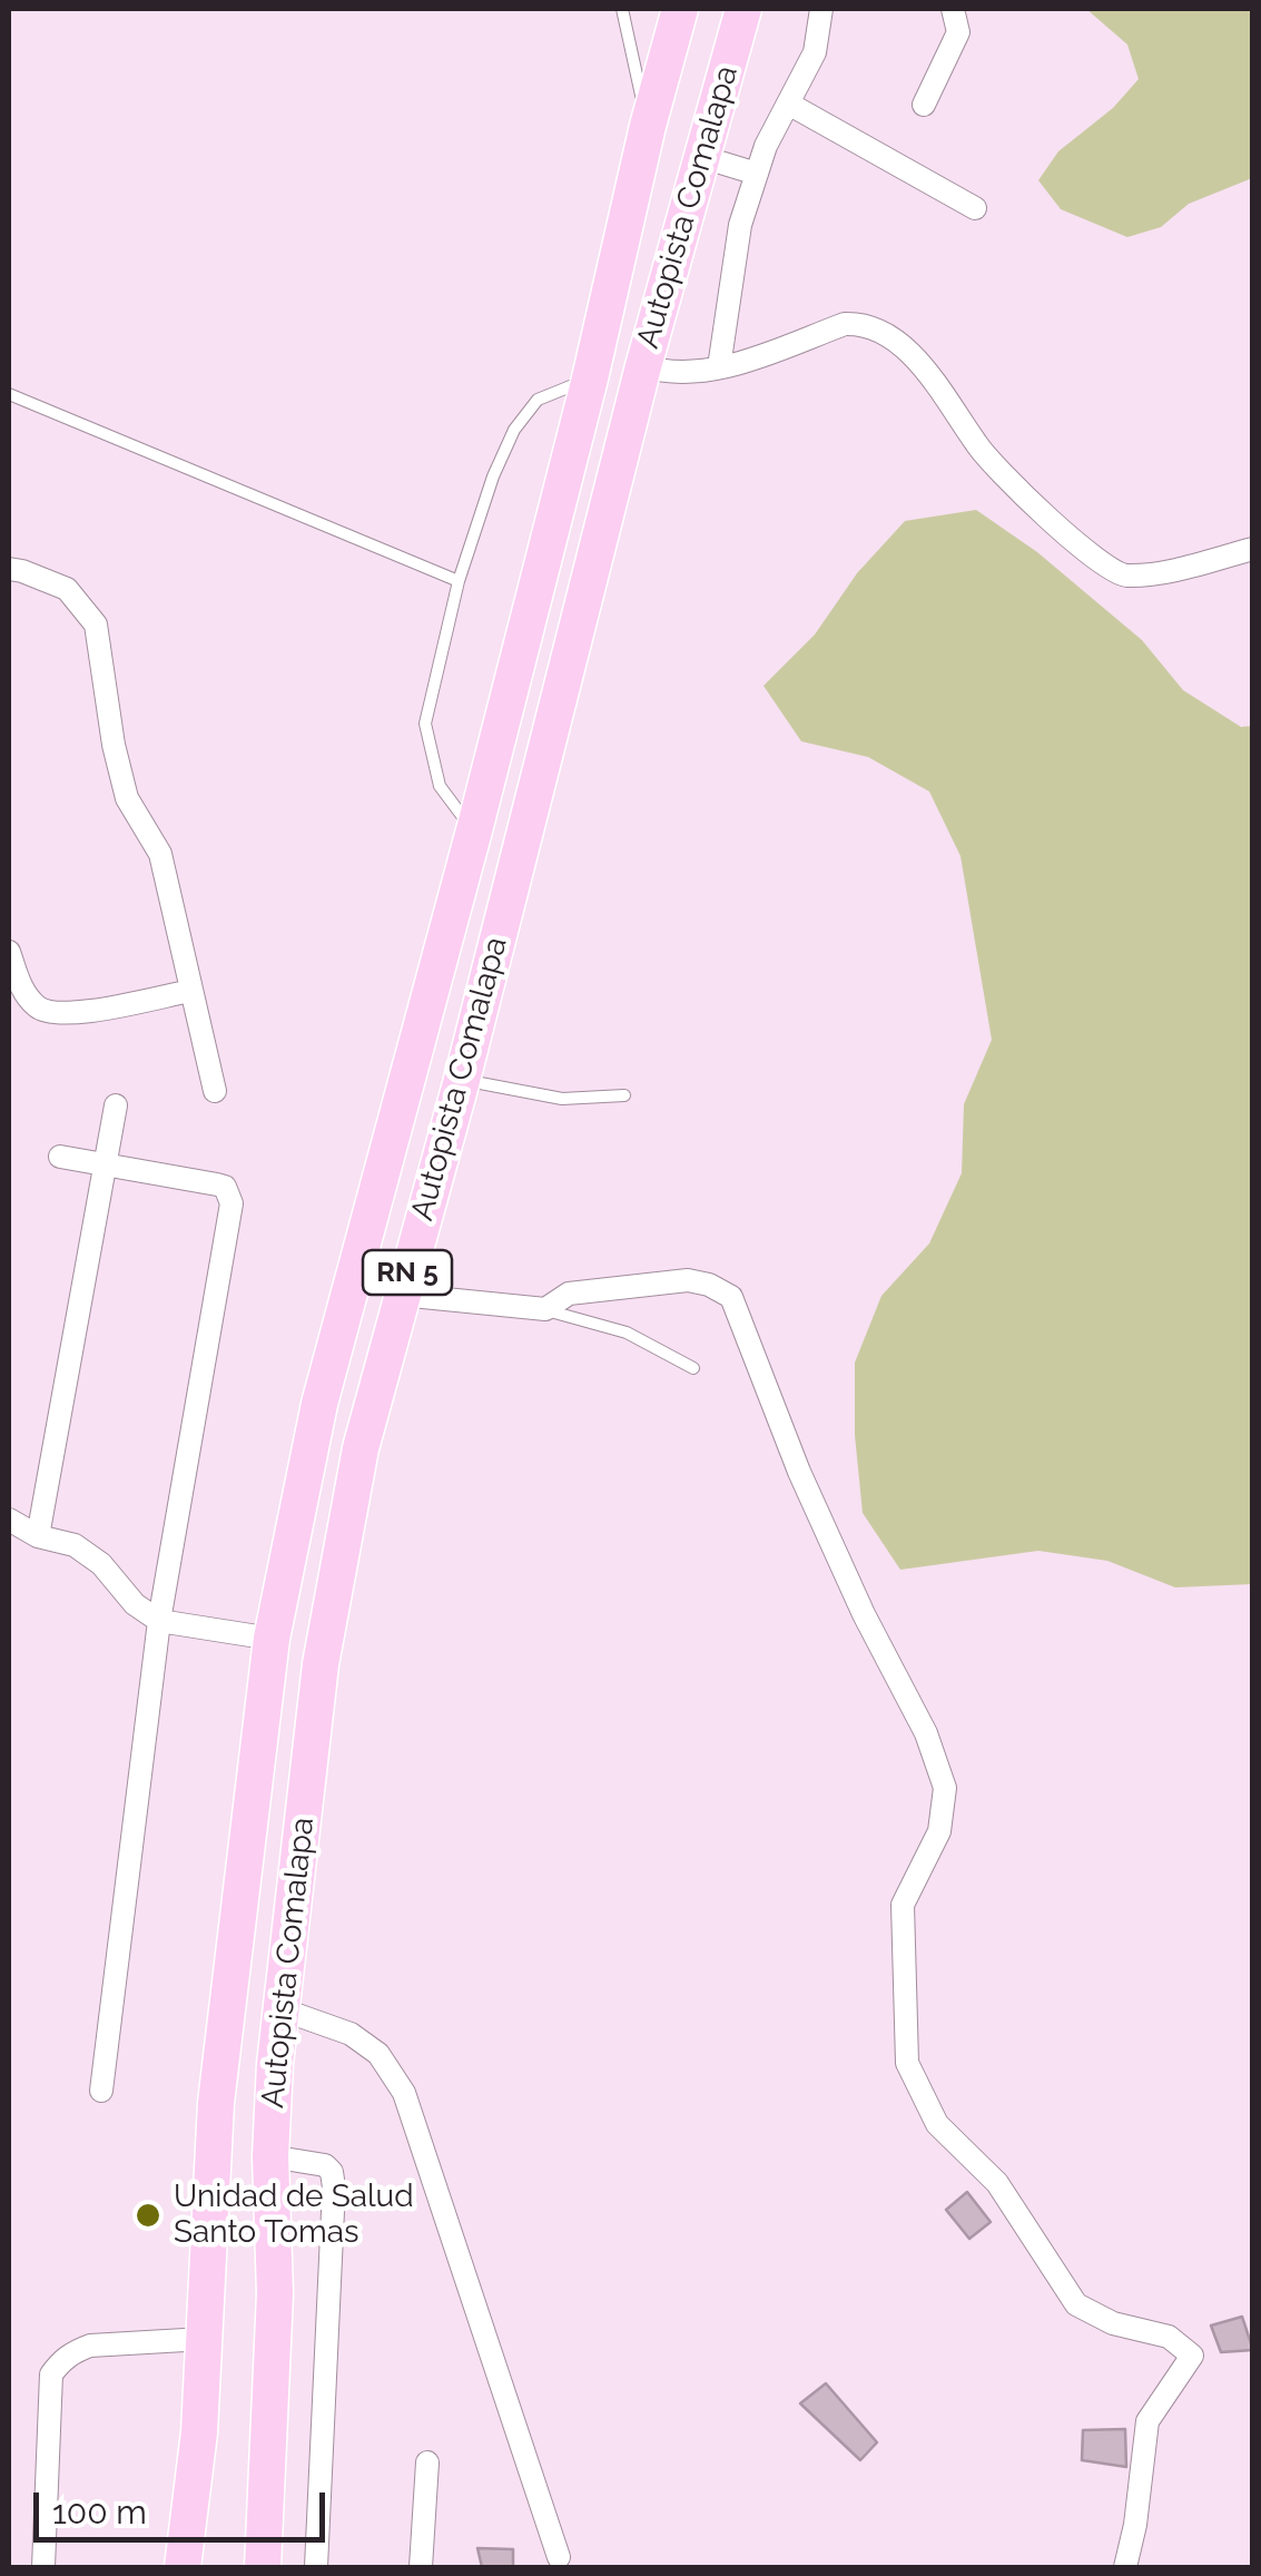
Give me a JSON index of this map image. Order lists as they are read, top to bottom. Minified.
{"streets":{"highway":["Autopista Comalapa","RN 5"]},"places":["Unidad de Salud Santo Tomas"],"scale_bar":"100 m"}
